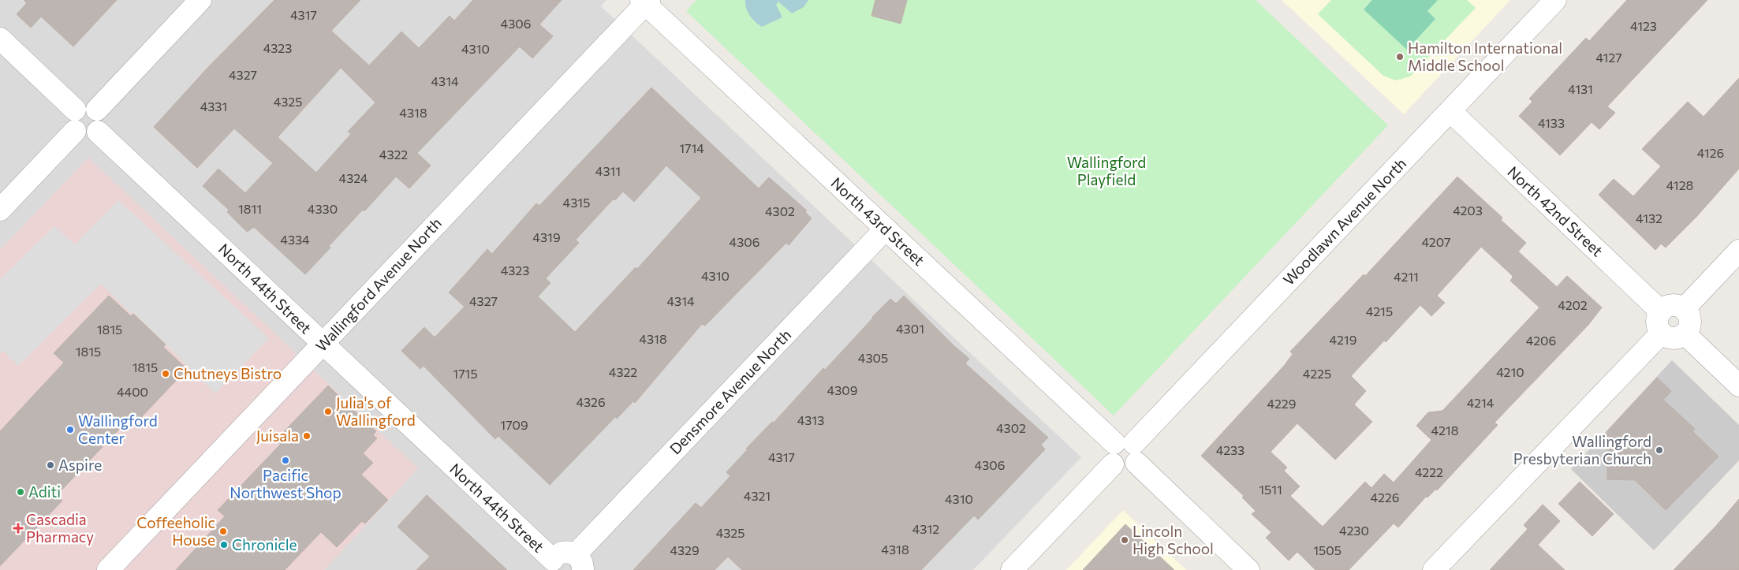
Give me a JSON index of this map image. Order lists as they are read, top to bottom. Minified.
{"streets":{"street":["North 42nd Street","North 43rd Street","Woodlawn Avenue North","Wallingford Avenue North","North 44th Street","Densmore Avenue North"]},"crossings":[["North 42nd Street","Woodlawn Avenue North"],["North 43rd Street","Woodlawn Avenue North"],["North 43rd Street","Wallingford Avenue North"],["North 43rd Street","Densmore Avenue North"],["Wallingford Avenue North","North 44th Street"]],"parks":["Wallingford Playfield"],"places":{"other":["Hamilton International Middle School","Chutneys Bistro","Julia's of Wallingford","Wallingford Center","Juisala","Wallingford Presbyterian Church","Pacific Northwest Shop","Aspire","Aditi","Coffeeholic House","Lincoln High School","Chronicle"],"health":["Cascadia Pharmacy"]},"house_numbers":["4317","4306","4123","4323","4310","4127","4327","4314","4131","4325","4331","4318","4133","1714","4126","4322","4311","4324","4128","4315","1811","4330","4203","4302","4132","4319","4334","4306","4207","4323","4310","4211","4327","4314","4202","4215","4301","1815","4318","4219","4206","1815","4305","1815","4322","4210","1715","4225","4309","4400","4326","4214","4229","4313","1709","4302","4218","4233","4317","4306","4222","1511","4321","4226","4310","4312","4230","4325","4318","4329","1505"]}
